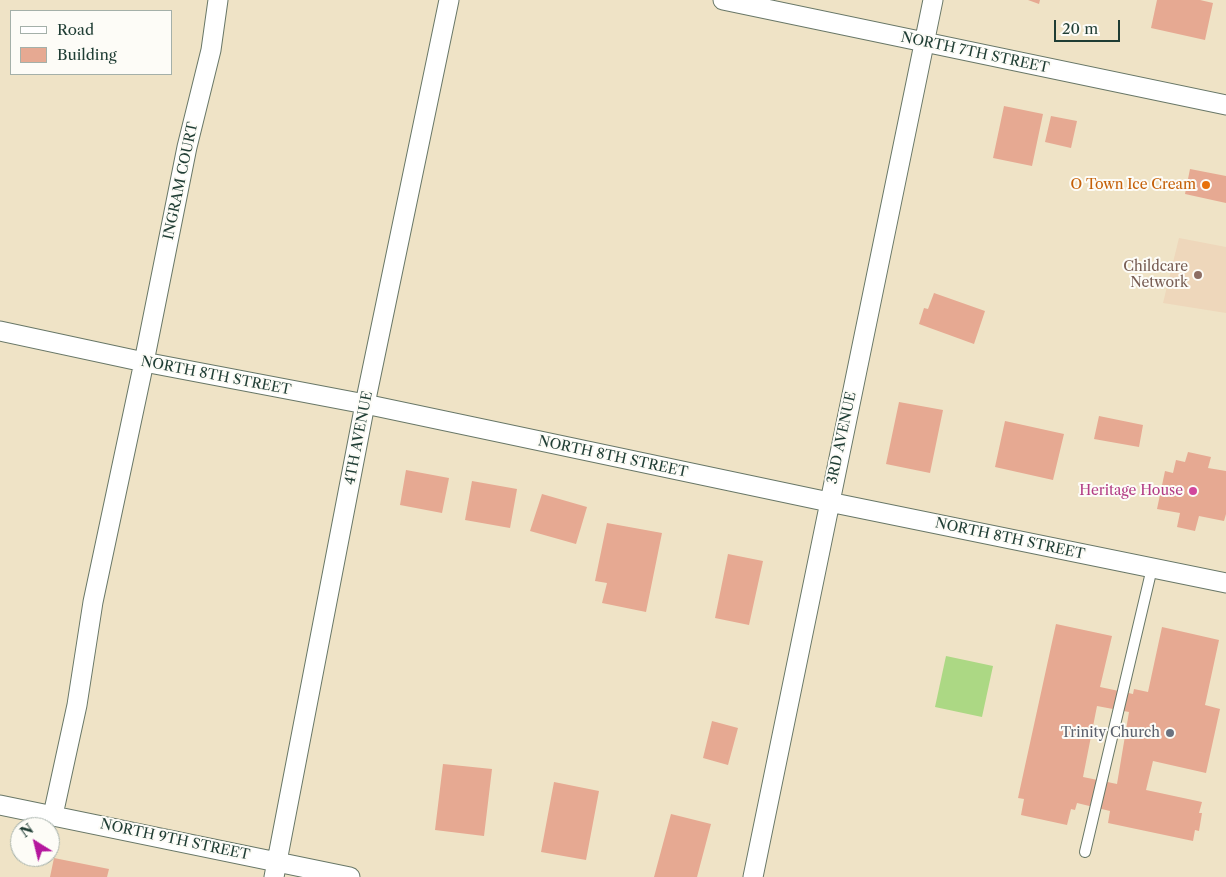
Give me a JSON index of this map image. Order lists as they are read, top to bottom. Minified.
{"streets":{"street":["NORTH 7TH STREET","INGRAM COURT","NORTH 8TH STREET","4TH AVENUE","3RD AVENUE","NORTH 9TH STREET"]},"crossings":[["NORTH 7TH STREET","3RD AVENUE"],["INGRAM COURT","NORTH 8TH STREET"],["INGRAM COURT","NORTH 9TH STREET"],["NORTH 8TH STREET","4TH AVENUE"],["NORTH 8TH STREET","3RD AVENUE"],["4TH AVENUE","NORTH 9TH STREET"]],"places":["O Town Ice Cream","Childcare Network","Heritage House","Trinity Church"],"legend":["Road","Building"],"scale_bar":"20 m","north":"top left"}
